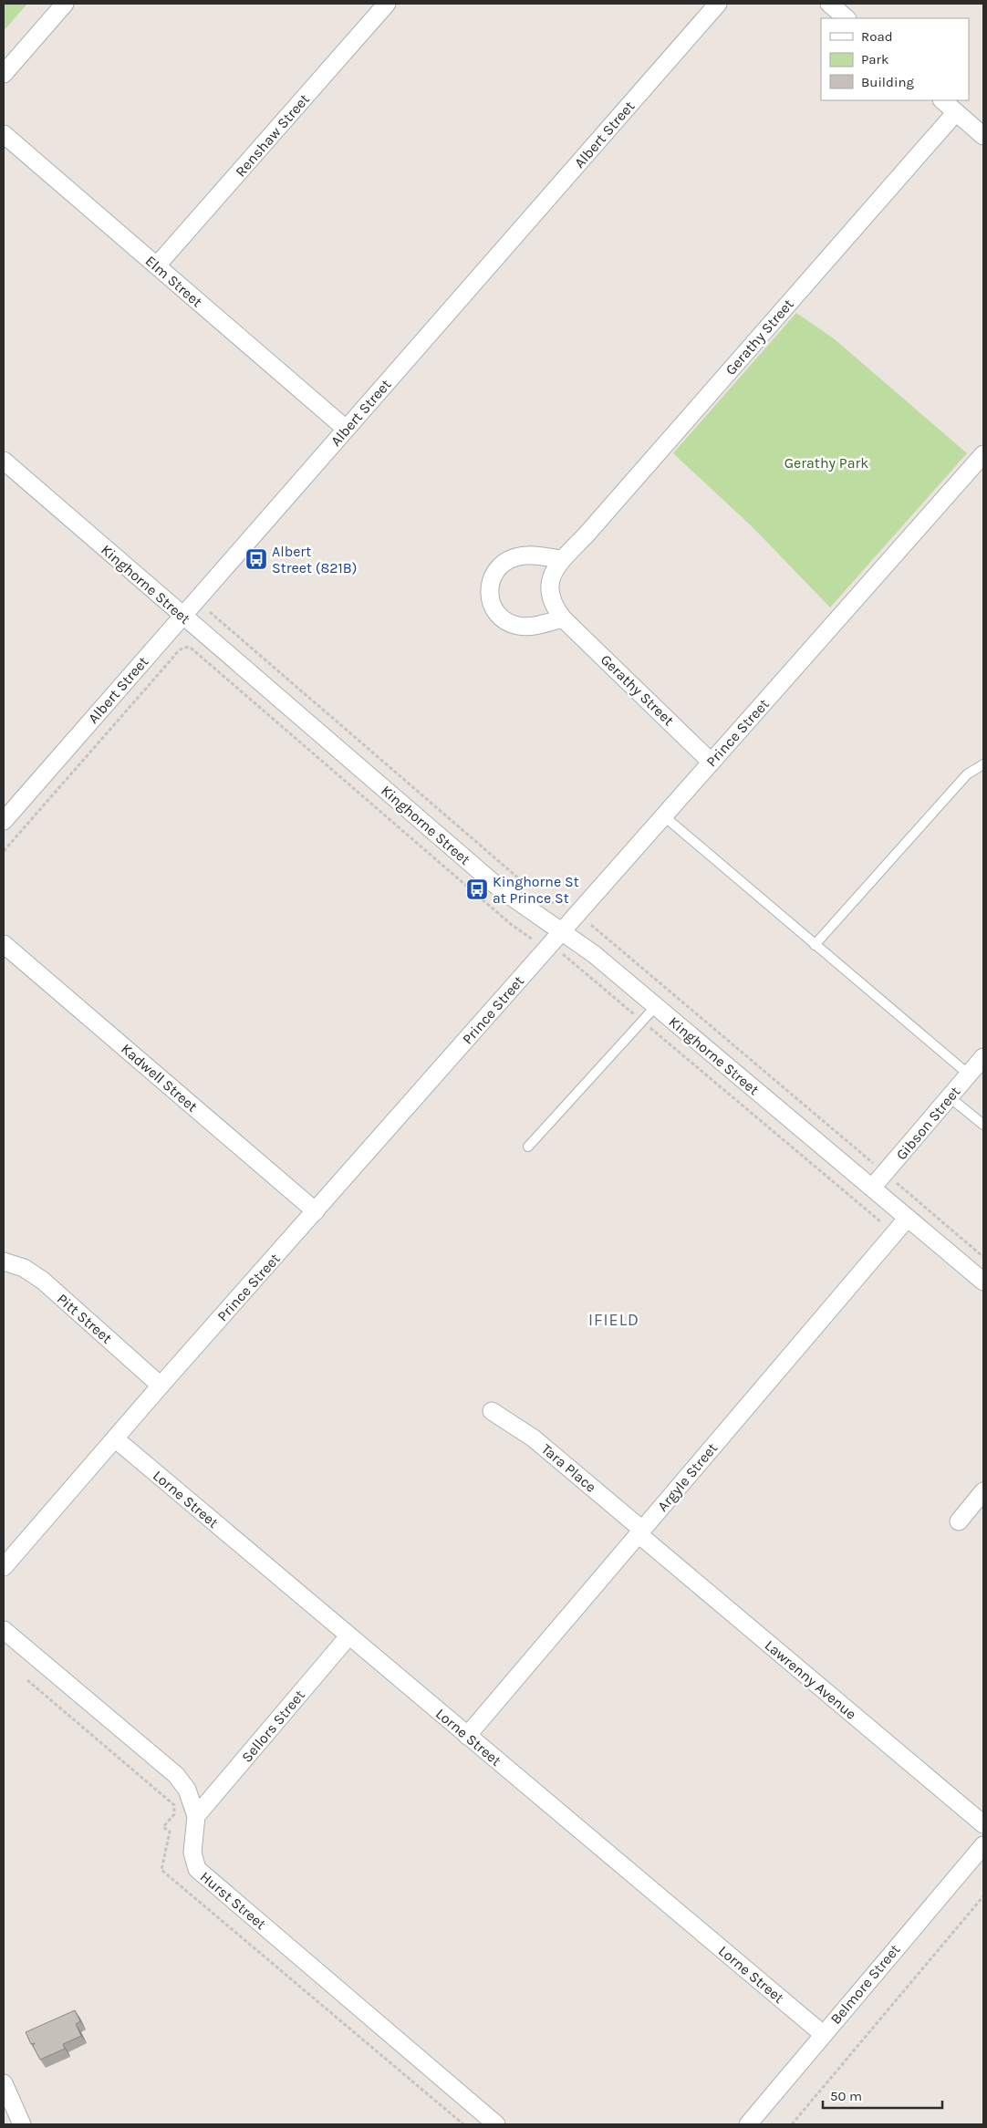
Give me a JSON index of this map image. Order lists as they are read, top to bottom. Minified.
{"streets":{"street":["Albert Street","Renshaw Street","Elm Street","Gerathy Street","Kinghorne Street","Prince Street","Kadwell Street","Gibson Street","Pitt Street","Tara Place","Argyle Street","Lorne Street","Lawrenny Avenue","Sellors Street","Hurst Street","Belmore Street"]},"crossings":[["Albert Street","Elm Street"],["Albert Street","Kinghorne Street"],["Renshaw Street","Elm Street"],["Gerathy Street","Prince Street"],["Kinghorne Street","Prince Street"],["Kinghorne Street","Gibson Street"],["Kinghorne Street","Argyle Street"],["Prince Street","Kadwell Street"],["Prince Street","Pitt Street"],["Prince Street","Lorne Street"],["Tara Place","Argyle Street"],["Tara Place","Lawrenny Avenue"],["Argyle Street","Lorne Street"],["Argyle Street","Lawrenny Avenue"],["Lorne Street","Sellors Street"],["Lorne Street","Belmore Street"],["Sellors Street","Hurst Street"]],"districts":["IFIELD"],"parks":["Gerathy Park"],"places":{"bus stop":["Albert Street (821B)","Kinghorne St at Prince St"]},"legend":["Road","Park","Building"],"scale_bar":"50 m"}
